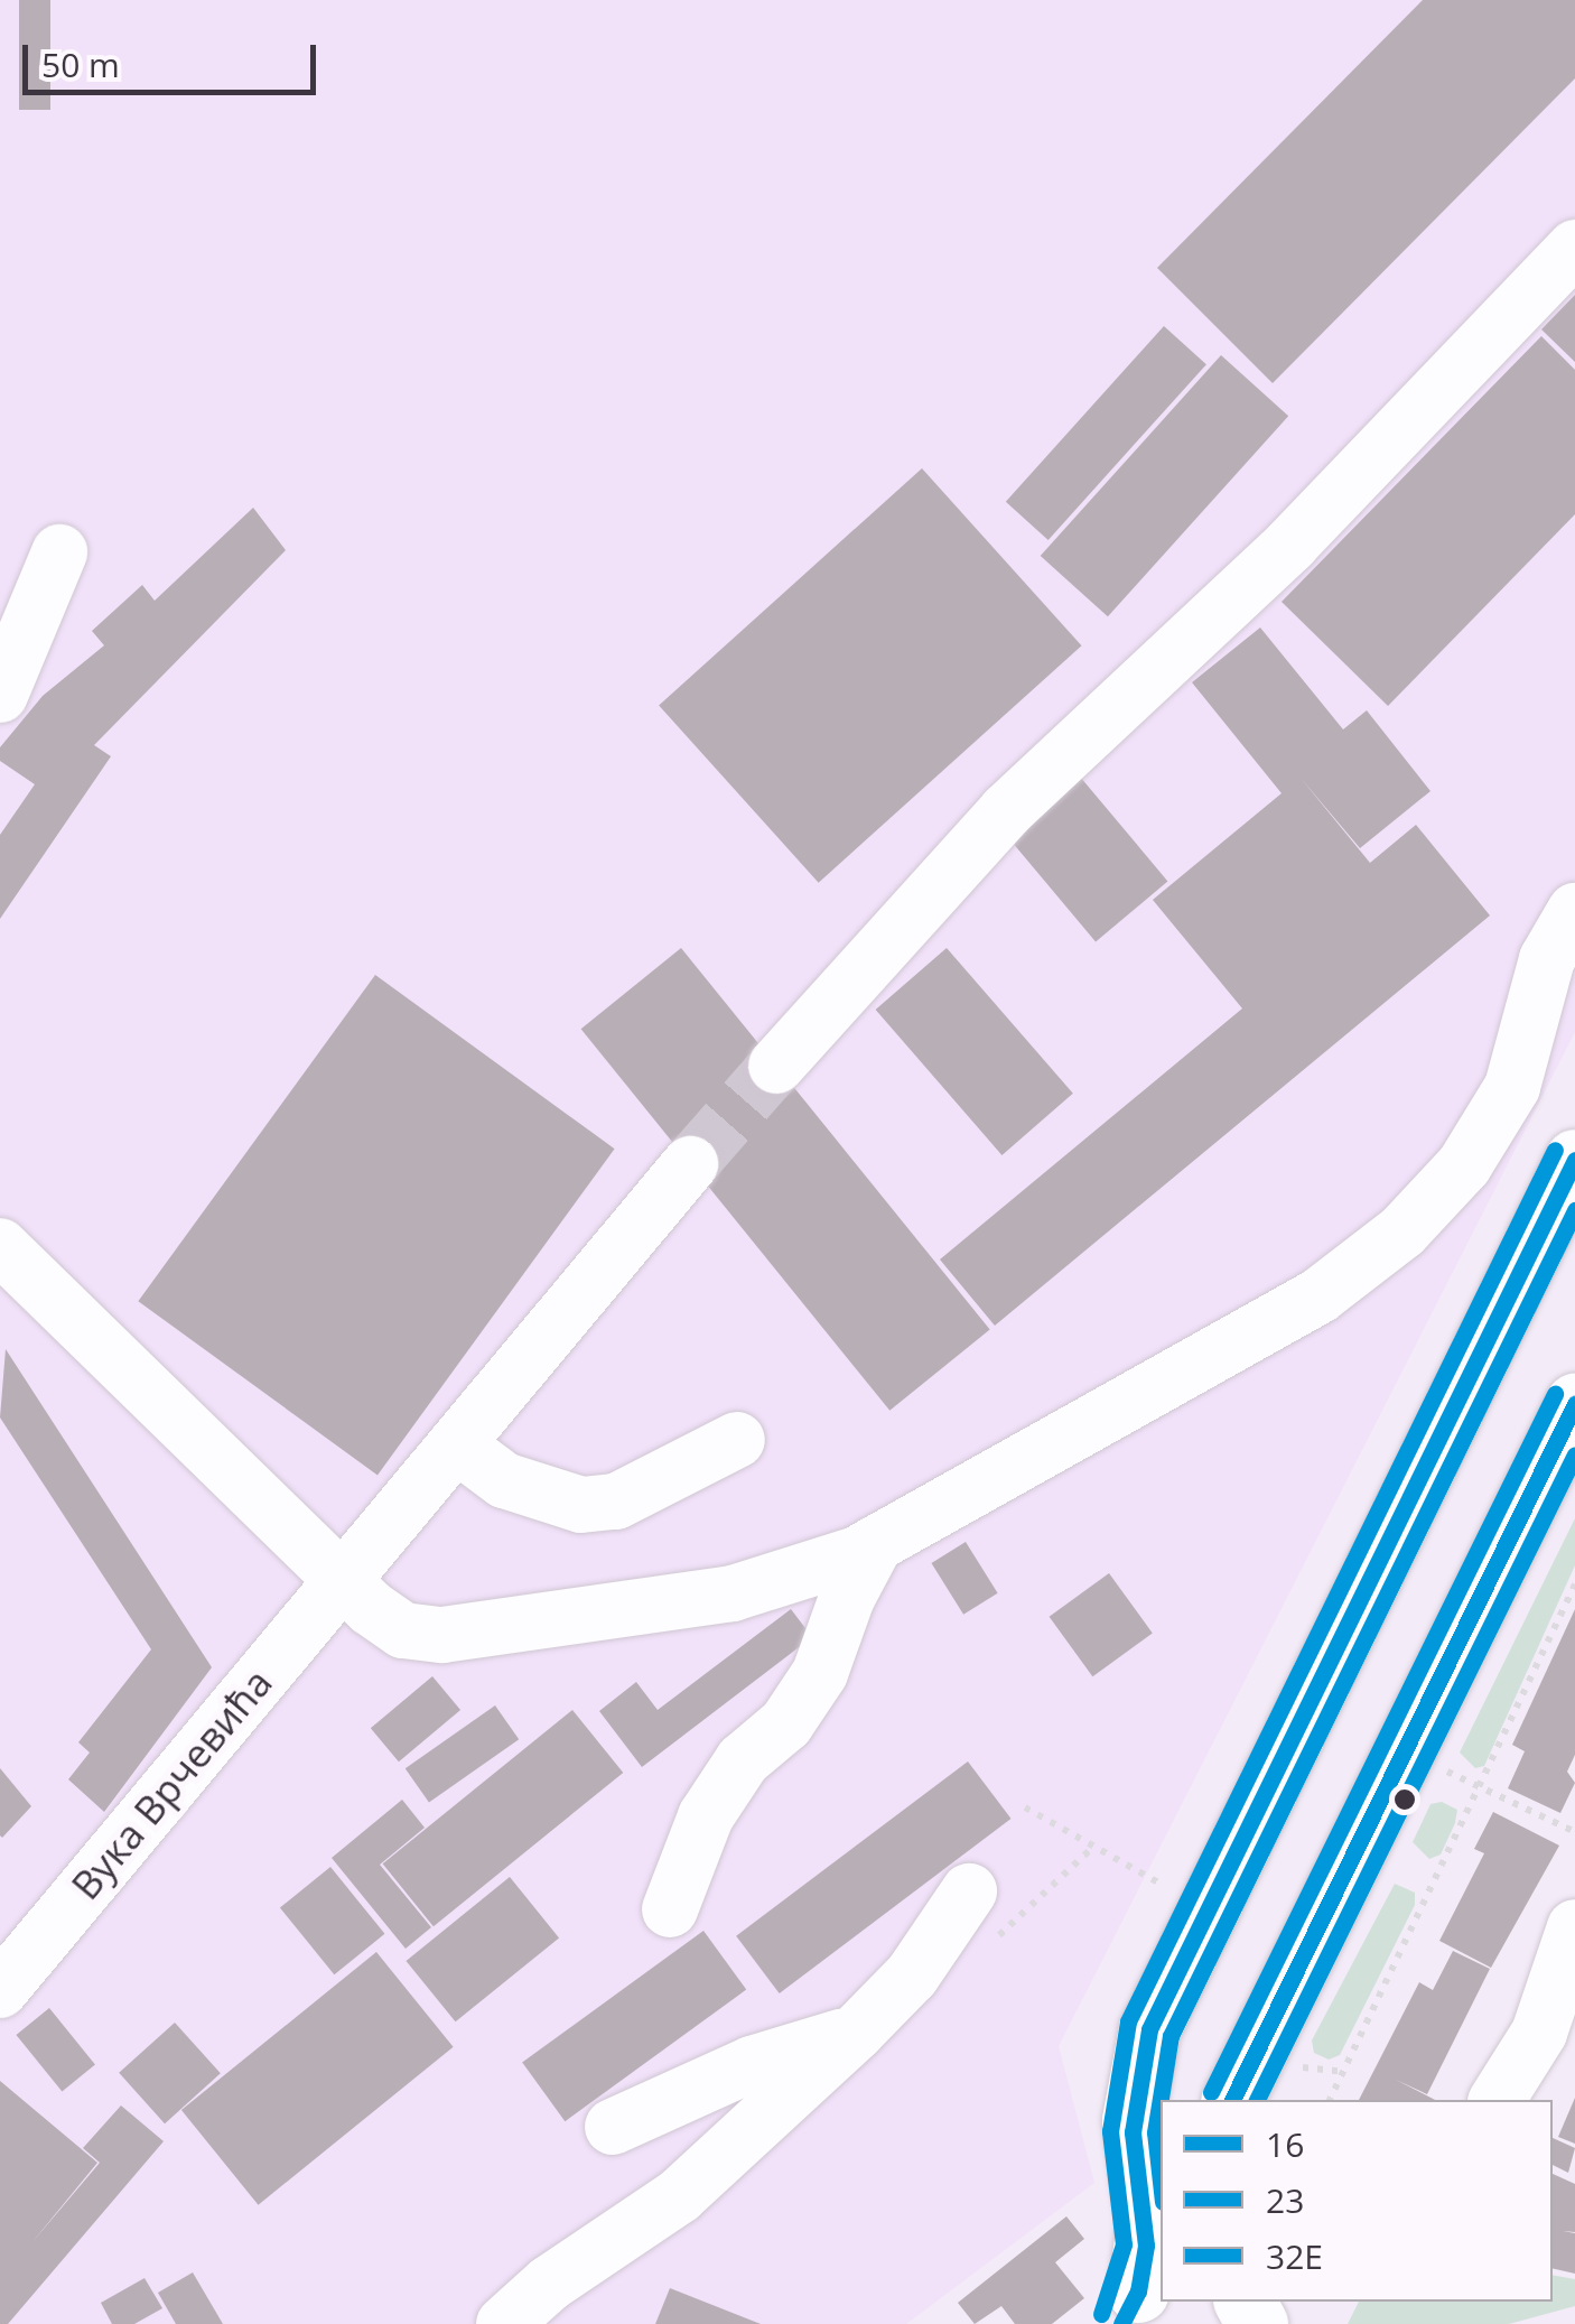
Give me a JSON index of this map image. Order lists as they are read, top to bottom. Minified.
{"streets":{"street":["Вука Врчевића"]},"lines":["transit line 32E","transit line 16","transit line 23"],"legend":["16","23","32E"],"scale_bar":"50 m"}
